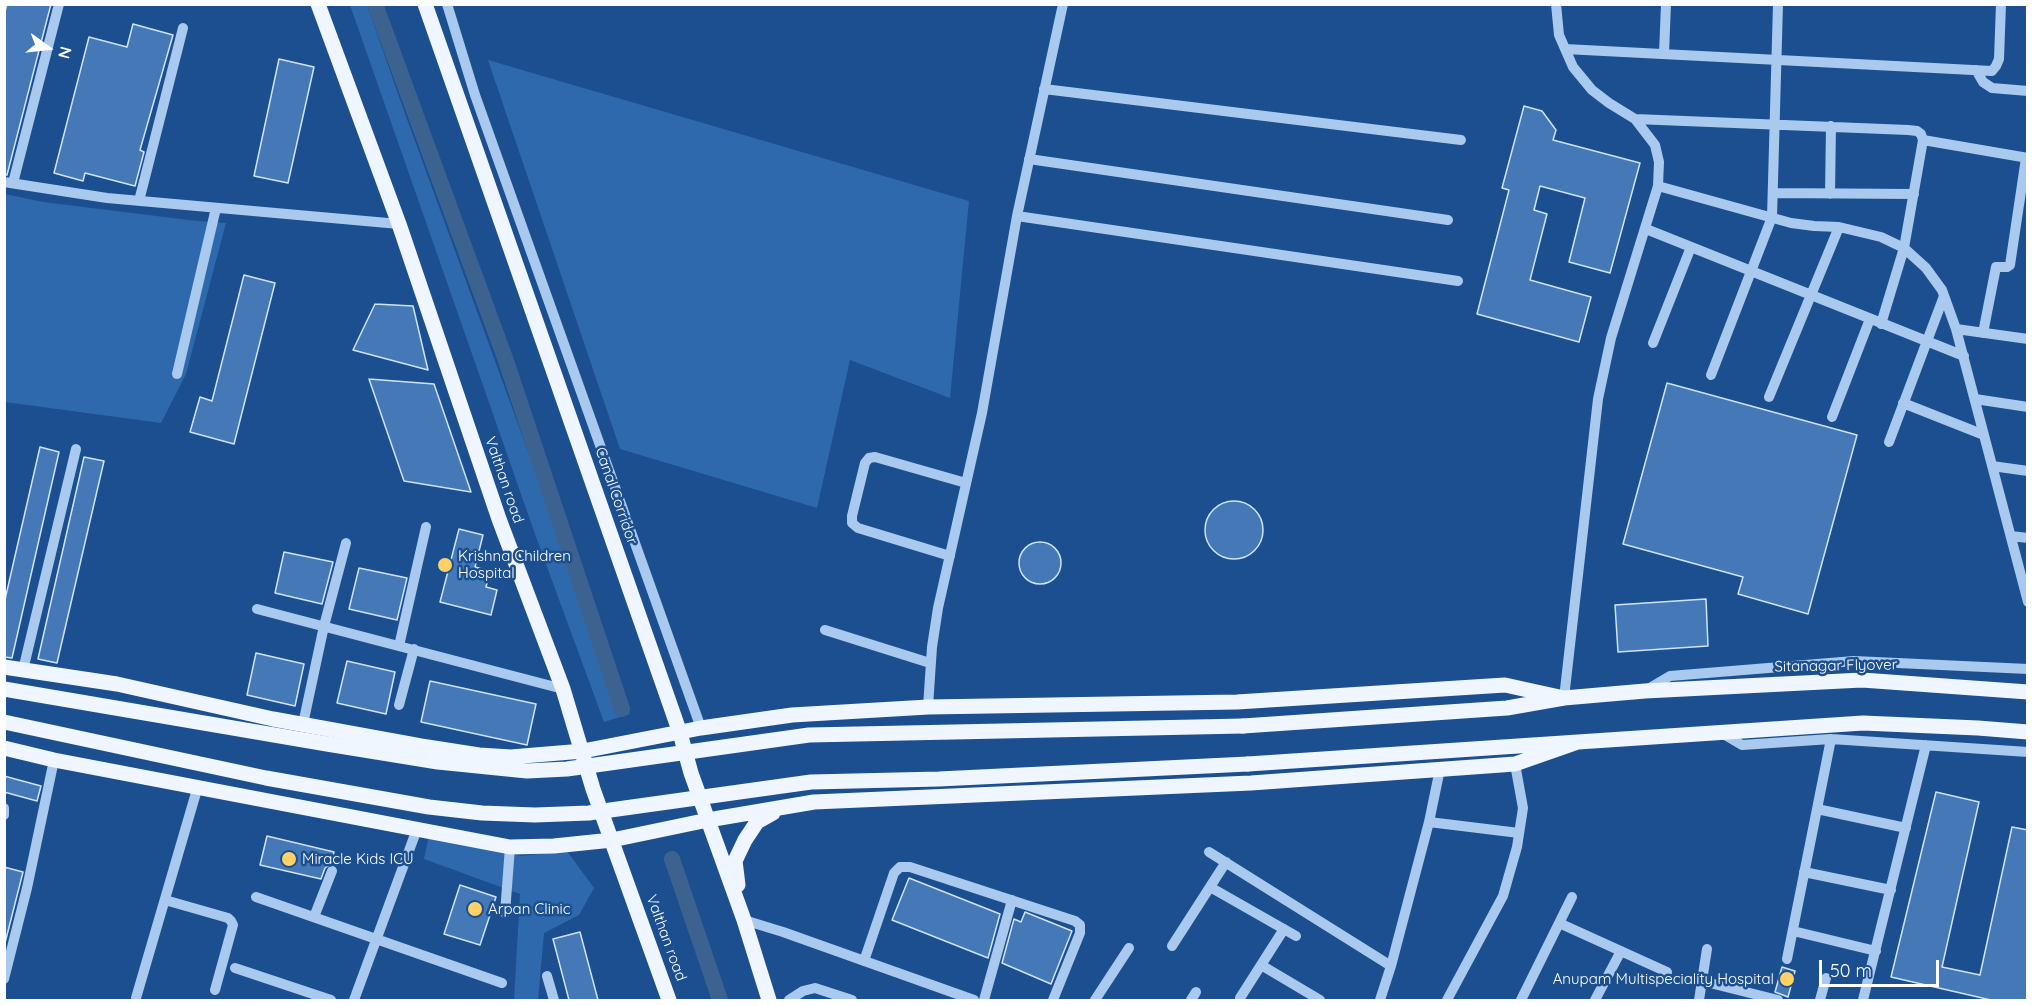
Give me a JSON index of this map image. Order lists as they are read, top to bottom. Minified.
{"streets":{"main road":["Valthan road","Canal Corridor","Sitanagar Flyover"]},"places":["Krishna Children Hospital","Miracle Kids ICU","Arpan Clinic","Anupam Multispeciality Hospital"],"scale_bar":"50 m","north":"right"}
